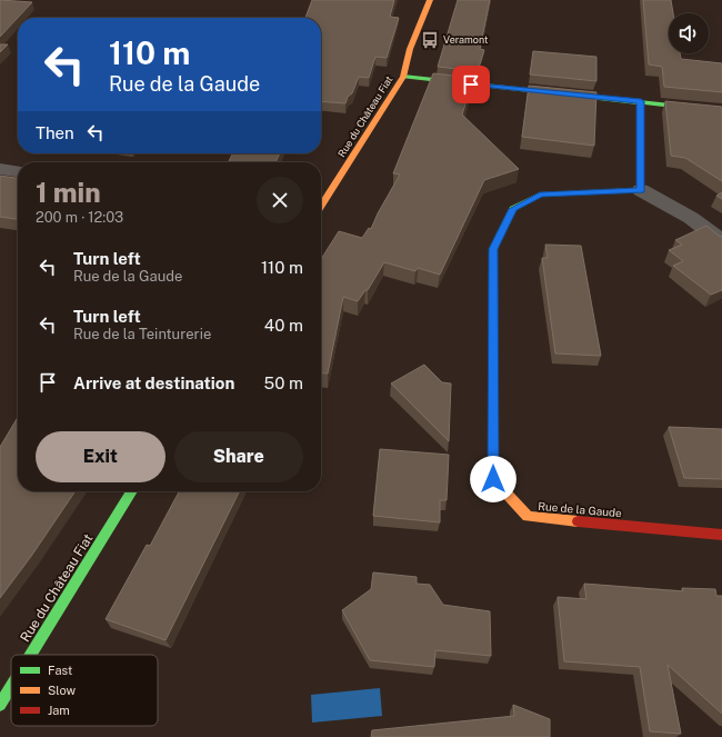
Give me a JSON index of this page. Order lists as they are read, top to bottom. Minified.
{"streets":{"street":["Rue du Château Fiat","Rue de la Gaude"]},"places":{"bus stop":["Veramont"]},"legend":["Fast","Slow","Jam"],"page":{"turn":["110 m","Rue de la Gaude"],"then":"Then","heading":["1 min","200 m · 12:03"],"list":[{"name":"Turn left","note":"Rue de la Gaude","value":"110 m"},{"name":"Turn left","note":"Rue de la Teinturerie","value":"40 m"},{"name":"Arrive at destination","value":"50 m"}],"buttons":["Exit","Share"]}}
